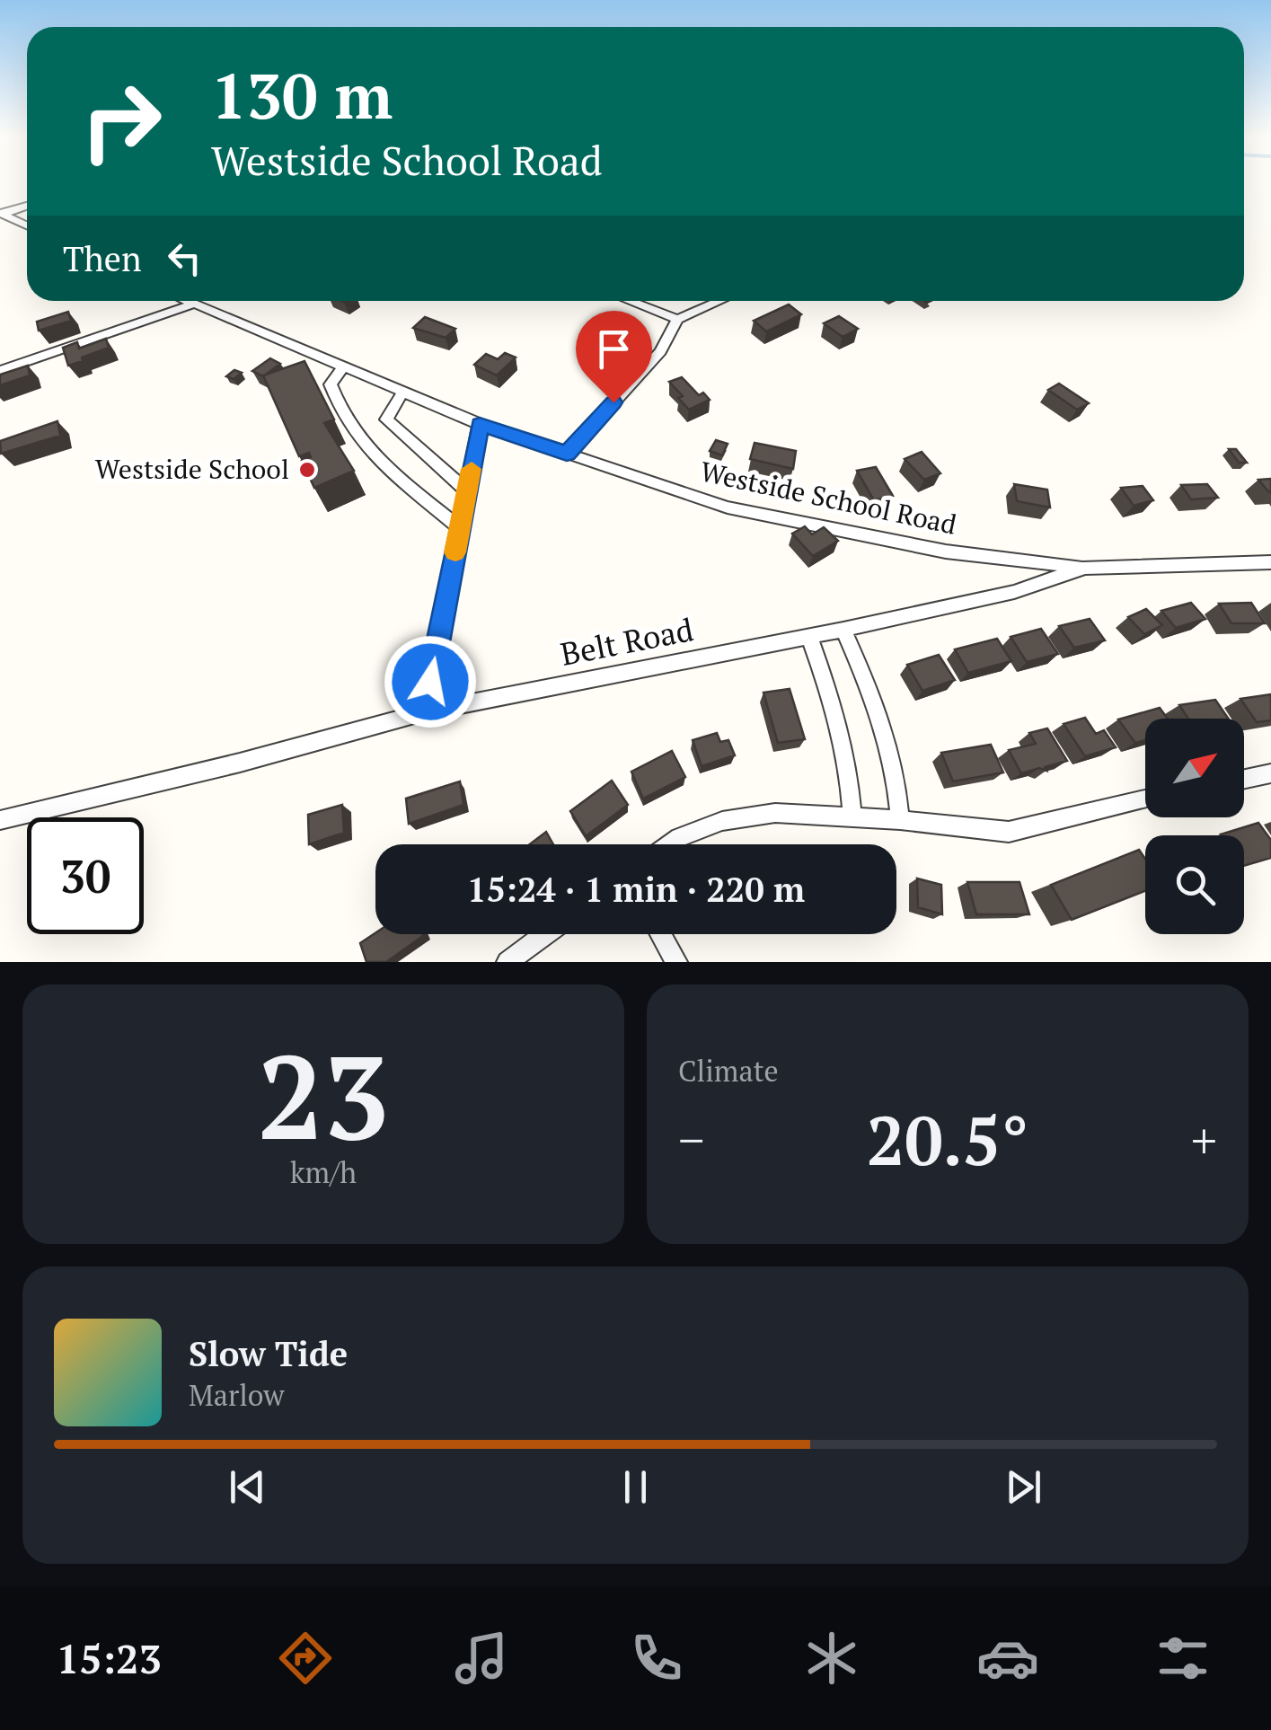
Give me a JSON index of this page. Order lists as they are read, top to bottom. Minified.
{"streets":{"street":["Westside School Road","Belt Road"]},"crossings":[["Westside School Road","Belt Road"]],"places":["Westside School"],"north":"top right","page":{"turn":["130 m","Westside School Road"],"then":"Then","limit":"30","trip":"15:24 · 1 min · 220 m","tile":[["23","km/h"],"Climate"],"heat":["−","20.5°","+"],"song":["Slow Tide","Marlow"],"tabs":"15:23"}}
